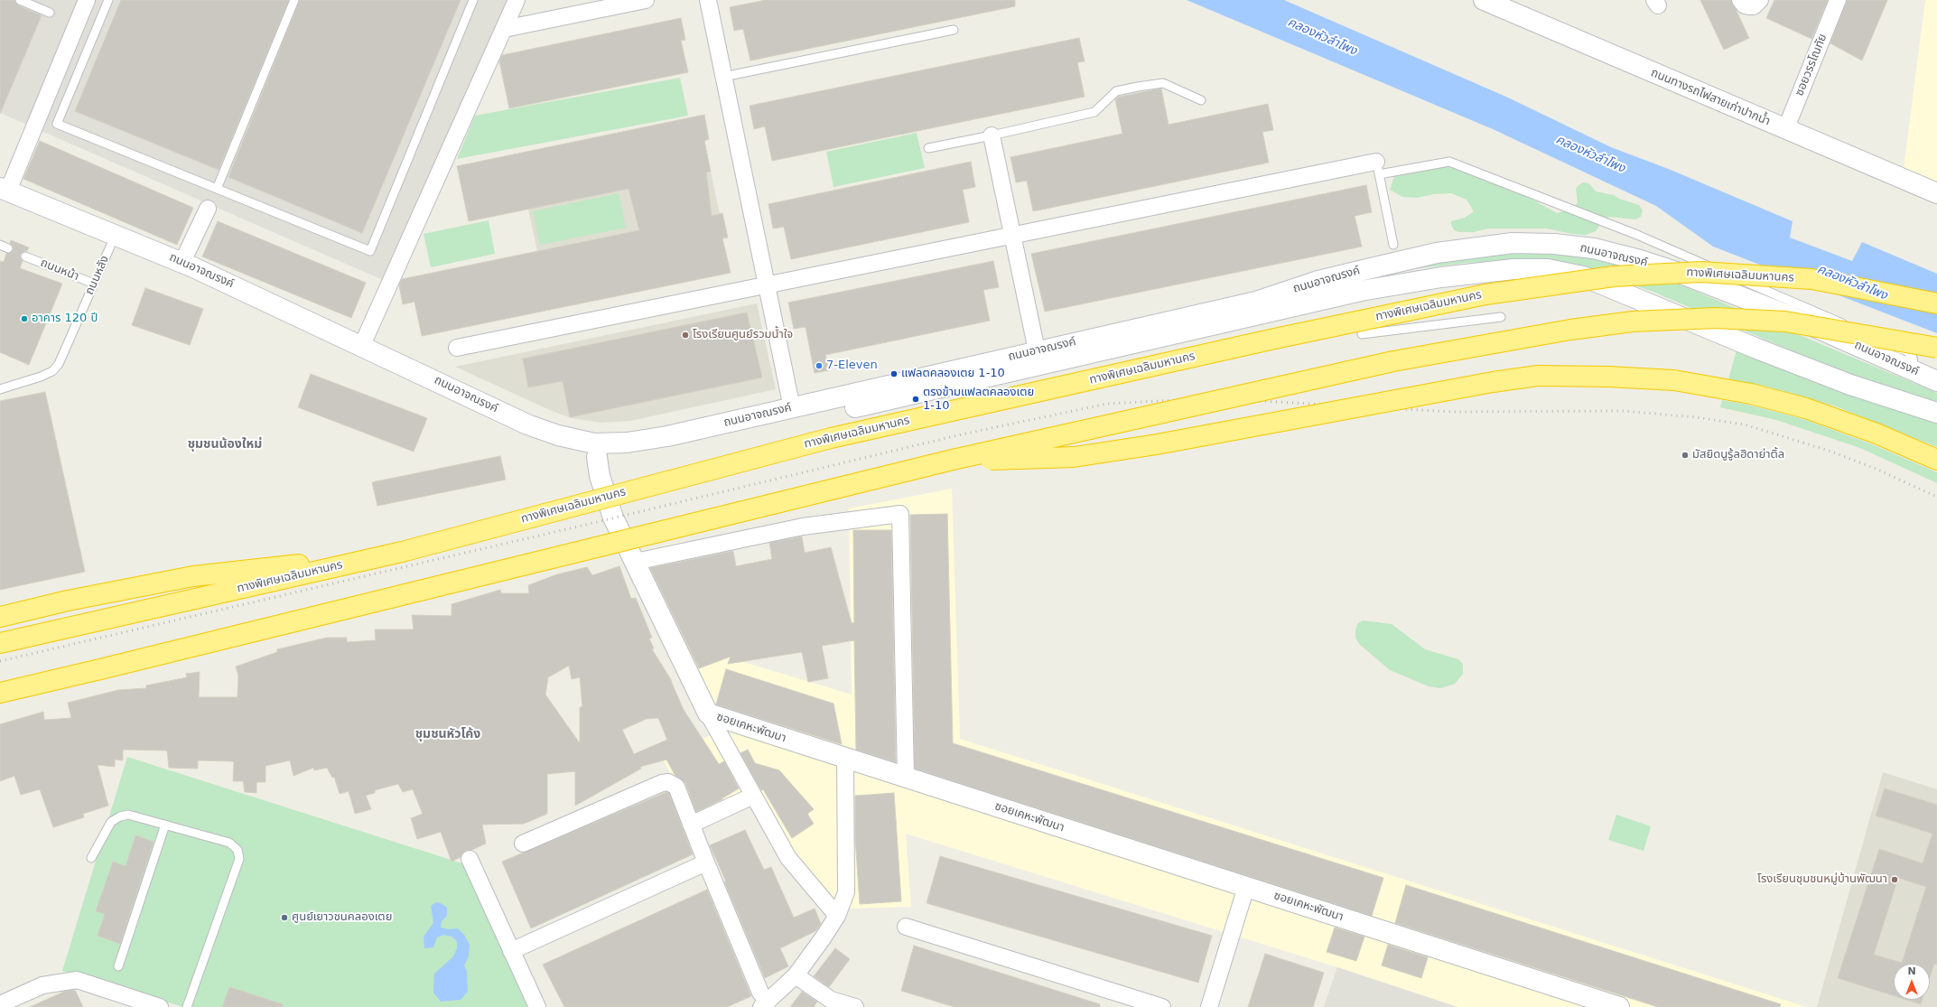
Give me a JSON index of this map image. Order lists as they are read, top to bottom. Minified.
{"streets":{"highway":["ทางพิเศษเฉลิมมหานคร"],"main road":["ถนนทางรถไฟสายเก่าปากน้ำ","ถนนอาจณรงค์","ซอยเคหะพัฒนา"],"street":["ซอยวรรโณทัย"],"lane":["ถนนหน้า","ถนนหลัง"]},"crossings":[["ซอยวรรโณทัย","ถนนทางรถไฟสายเก่าปากน้ำ"],["ถนนอาจณรงค์","ถนนหลัง"],["ถนนอาจณรงค์","ซอยเคหะพัฒนา"],["ถนนหน้า","ถนนหลัง"]],"districts":["ชุมชนน้องใหม่","ชุมชนหัวโค้ง"],"water":["คลองหัวลำโพง"],"places":["อาคาร 120 ปี","โรงเรียนศูนย์รวมน้ำใจ","7-Eleven","แฟลตคลองเตย 1-10","ตรงข้ามแฟลตคลองเตย 1-10","มัสยิดนูรู้ลฮิดาย่าติ้ล","โรงเรียนชุมชนหมู่บ้านพัฒนา","ศูนย์เยาวชนคลองเตย"],"north":"top"}
